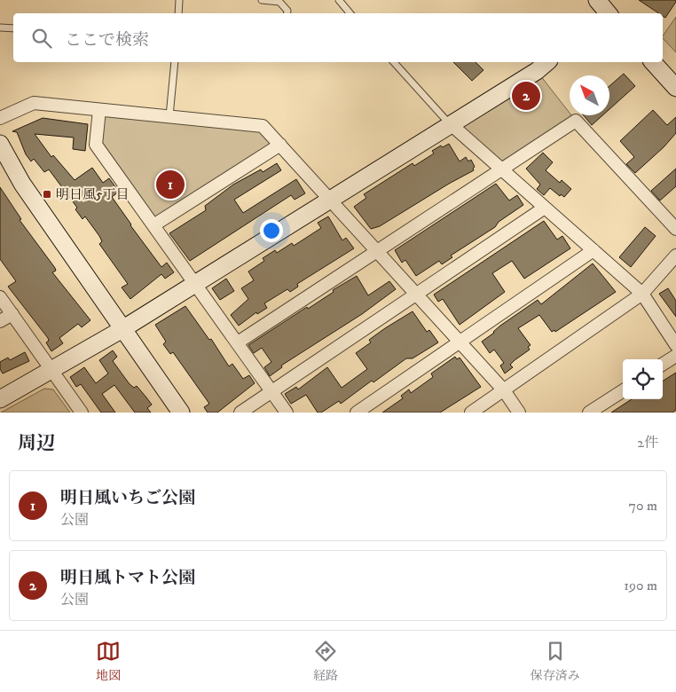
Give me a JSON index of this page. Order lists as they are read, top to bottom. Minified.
{"places":{"transit":["明日風5丁目"]},"north":"top left","page":{"search":"ここで検索","pins":["2","1"],"heading":["周辺","2件"],"list":[{"mark":"1","name":"明日風いちご公園","note":"公園","value":"70 m"},{"mark":"2","name":"明日風トマト公園","note":"公園","value":"190 m"}],"nav":["地図","経路","保存済み"]}}
